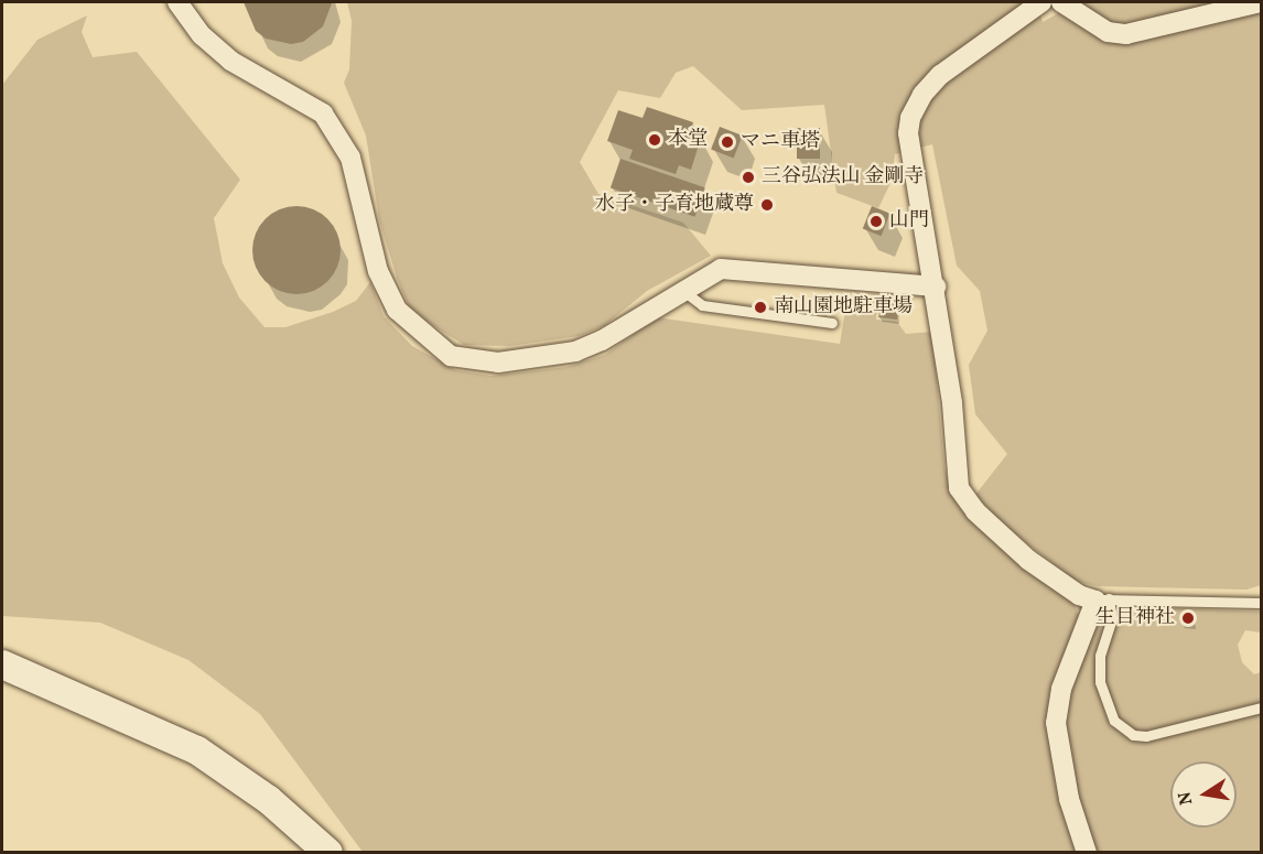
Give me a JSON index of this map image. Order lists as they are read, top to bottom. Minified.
{"places":["本堂","マニ車塔","三谷弘法山 金剛寺","水子・子育地蔵尊","山門","南山園地駐車場","生目神社"],"north":"left"}
